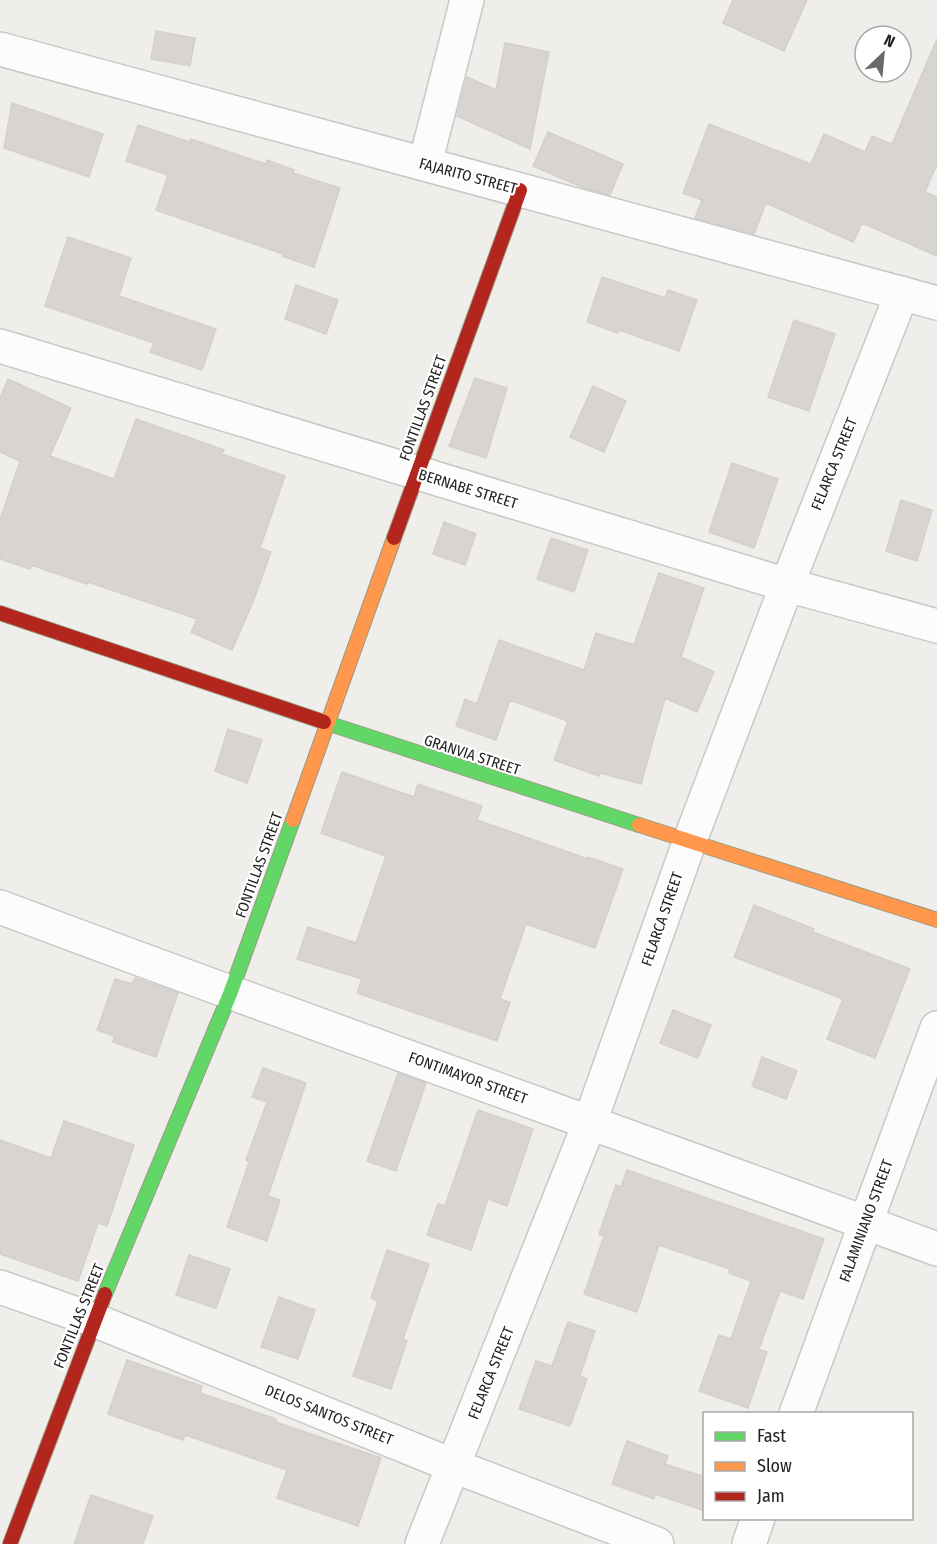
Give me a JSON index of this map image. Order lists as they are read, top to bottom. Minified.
{"streets":{"street":["FAJARITO STREET","FONTILLAS STREET","FELARCA STREET","BERNABE STREET","GRANVIA STREET","FONTIMAYOR STREET","FALAMINIANO STREET","DELOS SANTOS STREET"]},"crossings":[["FAJARITO STREET","FONTILLAS STREET"],["FAJARITO STREET","FELARCA STREET"],["FONTILLAS STREET","BERNABE STREET"],["FONTILLAS STREET","GRANVIA STREET"],["FONTILLAS STREET","FONTIMAYOR STREET"],["FONTILLAS STREET","DELOS SANTOS STREET"],["FELARCA STREET","BERNABE STREET"],["FELARCA STREET","GRANVIA STREET"],["FELARCA STREET","FONTIMAYOR STREET"],["FELARCA STREET","DELOS SANTOS STREET"],["FONTIMAYOR STREET","FALAMINIANO STREET"]],"legend":["Fast","Slow","Jam"],"north":"top right"}
